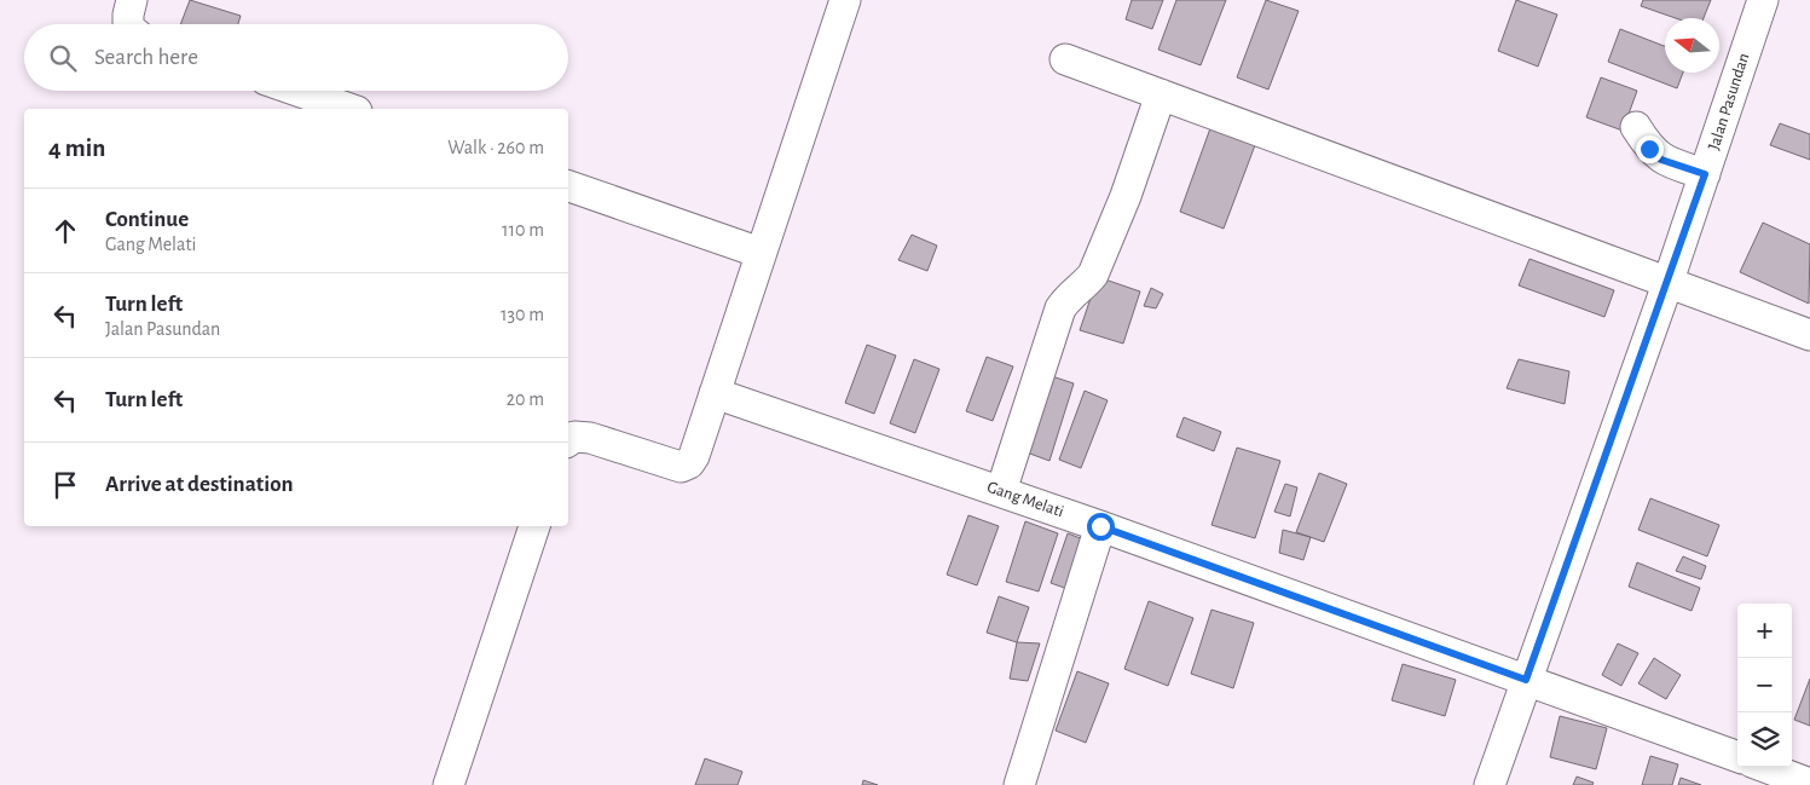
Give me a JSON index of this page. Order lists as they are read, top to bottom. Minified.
{"streets":{"street":["Jalan Pasundan","Gang Melati"]},"crossings":[["Jalan Pasundan","Gang Melati"]],"north":"left","page":{"search":"Search here","heading":["4 min","Walk · 260 m"],"list":[["Continue","Gang Melati","110 m"],["Turn left","Jalan Pasundan","130 m"],["Turn left","20 m"],"Arrive at destination"],"map_buttons":["+","−"]}}
